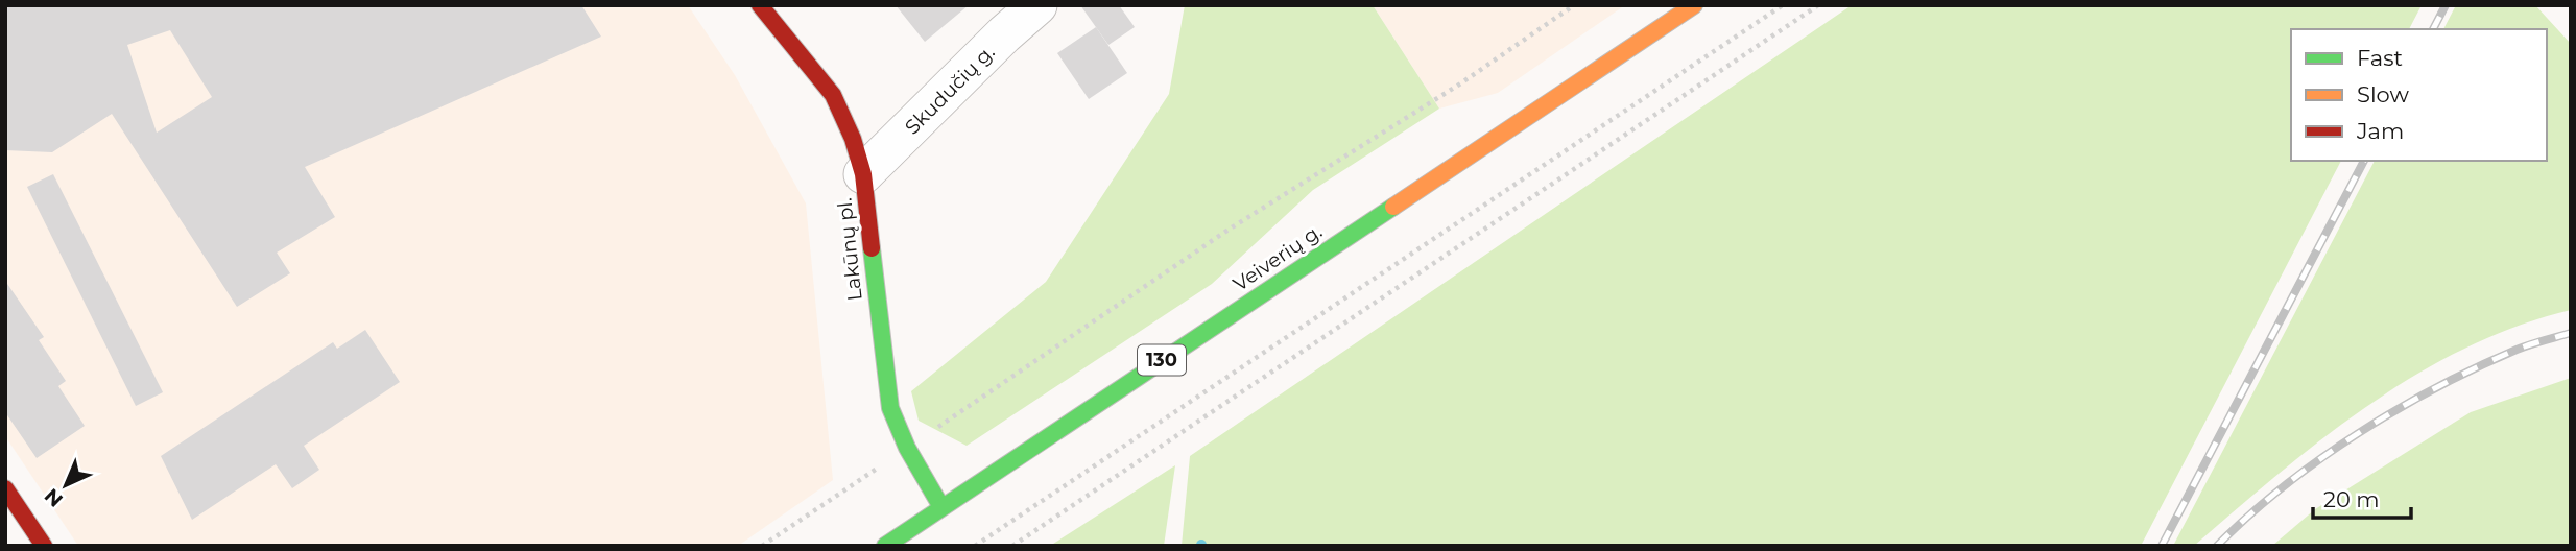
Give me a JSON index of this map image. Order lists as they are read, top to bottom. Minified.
{"streets":{"main road":["Lakūnų pl.","Veiverių g.","130"],"street":["Skudučių g."]},"crossings":[["Skudučių g.","Lakūnų pl."],["Lakūnų pl.","Veiverių g."]],"legend":["Fast","Slow","Jam"],"scale_bar":"20 m","north":"bottom left"}
